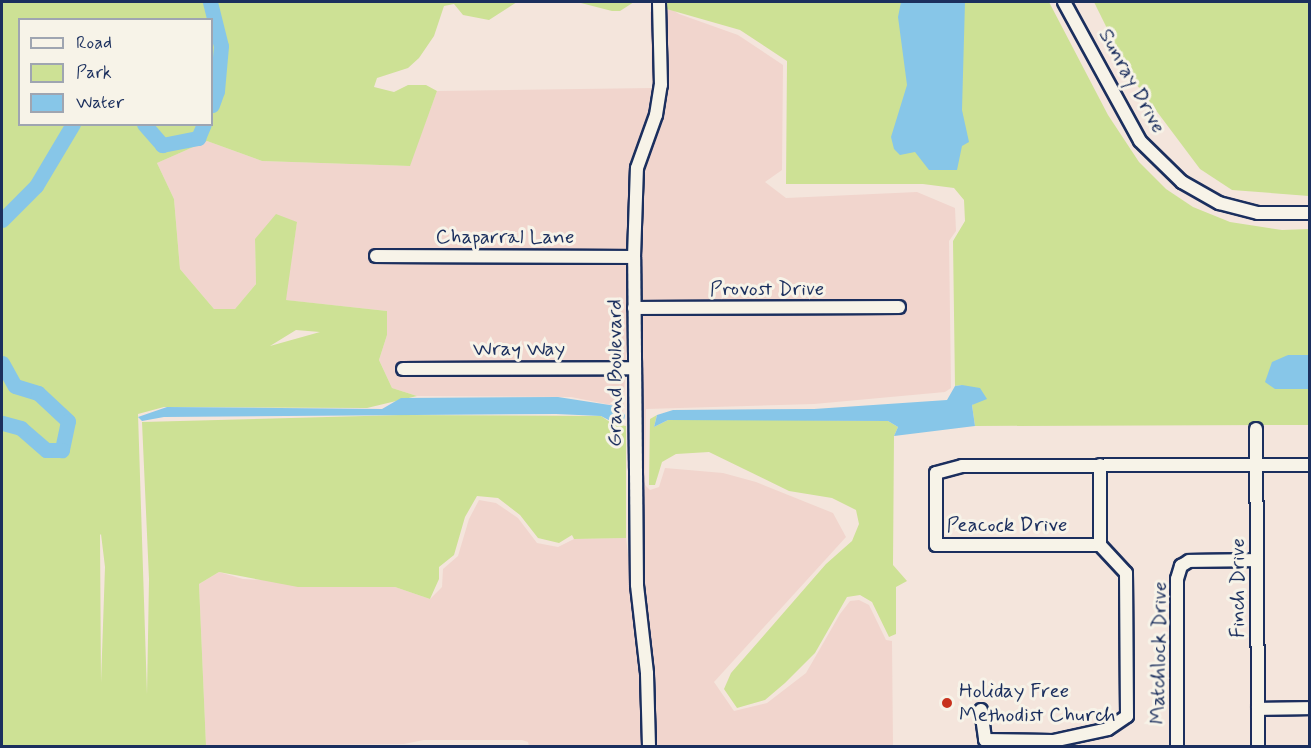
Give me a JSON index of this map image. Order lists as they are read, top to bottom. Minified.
{"streets":{"street":["Sunray Drive","Chaparral Lane","Provost Drive","Wray Way","Grand Boulevard","Peacock Drive","Finch Drive","Matchlock Drive"]},"crossings":[["Chaparral Lane","Grand Boulevard"],["Provost Drive","Grand Boulevard"],["Wray Way","Grand Boulevard"],["Peacock Drive","Finch Drive"],["Finch Drive","Matchlock Drive"]],"places":["Holiday Free Methodist Church"],"legend":["Road","Park","Water"]}
